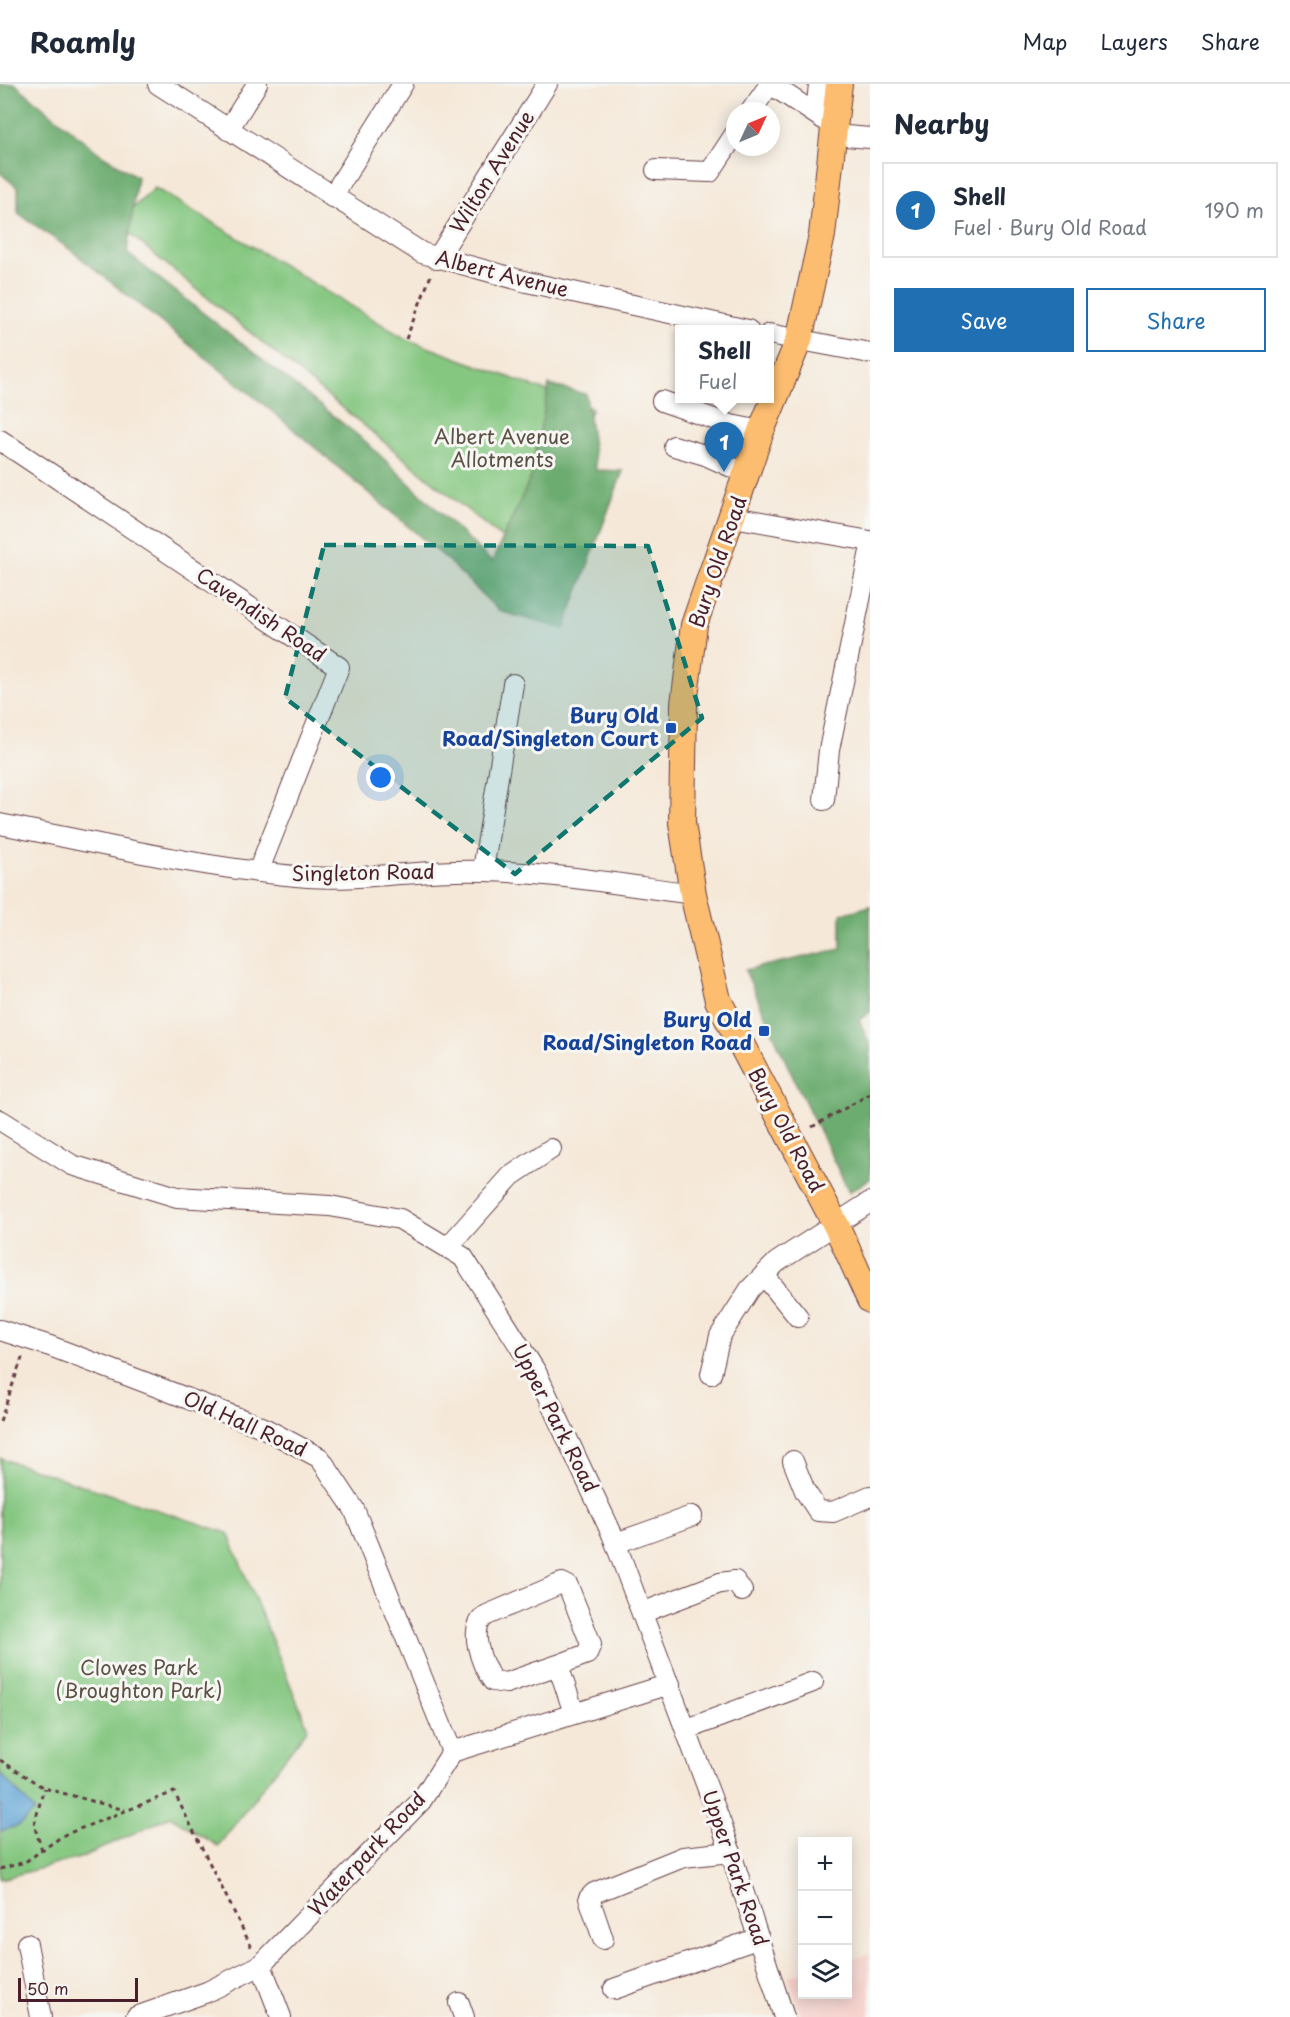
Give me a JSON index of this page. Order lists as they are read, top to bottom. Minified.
{"streets":{"main road":["Bury Old Road"],"street":["Wilton Avenue","Albert Avenue","Cavendish Road","Singleton Road","Upper Park Road","Old Hall Road","Waterpark Road"]},"crossings":[["Wilton Avenue","Albert Avenue"],["Bury Old Road","Singleton Road"],["Cavendish Road","Singleton Road"],["Old Hall Road","Waterpark Road"]],"parks":["Albert Avenue Allotments","Clowes Park (Broughton Park)"],"places":{"transit":["Bury Old Road/Singleton Court","Bury Old Road/Singleton Road"]},"scale_bar":"50 m","north":"top right","page":{"header":"Roamly","nav":["Map","Layers","Share"],"heading":"Nearby","list":[{"mark":"1","name":"Shell","note":"Fuel · Bury Old Road","value":"190 m"}],"buttons":["Save","Share"],"popup":["Shell","Fuel"],"pins":"1","map_buttons":["+","−"],"scale":"50 m"}}
